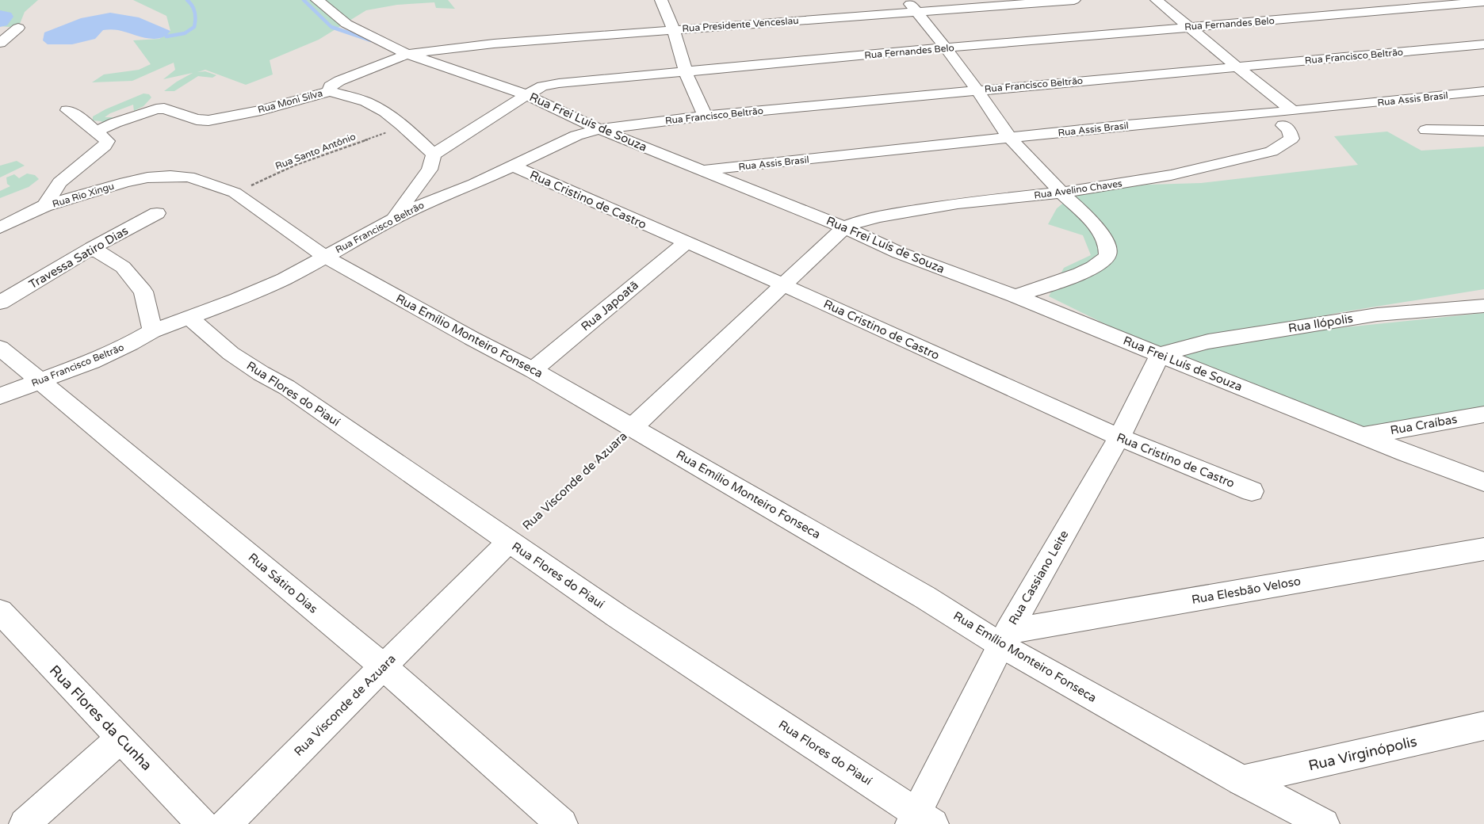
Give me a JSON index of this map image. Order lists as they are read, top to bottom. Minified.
{"streets":{"street":["Rua Fernandes Belo","Rua Presidente Venceslau","Rua Francisco Beltrão","Rua Assis Brasil","Rua Moni Silva","Rua Frei Luís de Souza","Rua Avelino Chaves","Rua Rio Xingu","Rua Cristino de Castro","Travessa Satiro Dias","Rua Japoatã","Rua Ilópolis","Rua Emílio Monteiro Fonseca","Rua Flores do Piauí","Rua Craíbas","Rua Visconde de Azuara","Rua Cassiano Leite","Rua Sátiro Dias","Rua Elesbão Veloso","Rua Flores da Cunha","Rua Virginópolis"],"path":["Rua Santo Antônio"]},"crossings":[["Rua Fernandes Belo","Rua Frei Luís de Souza"],["Rua Presidente Venceslau","Rua Moni Silva"],["Rua Presidente Venceslau","Rua Frei Luís de Souza"],["Rua Francisco Beltrão","Rua Frei Luís de Souza"],["Rua Francisco Beltrão","Rua Cristino de Castro"],["Rua Francisco Beltrão","Rua Emílio Monteiro Fonseca"],["Rua Francisco Beltrão","Rua Flores do Piauí"],["Rua Francisco Beltrão","Rua Sátiro Dias"],["Rua Assis Brasil","Rua Frei Luís de Souza"],["Rua Moni Silva","Rua Frei Luís de Souza"],["Rua Frei Luís de Souza","Rua Avelino Chaves"],["Rua Frei Luís de Souza","Rua Ilópolis"],["Rua Frei Luís de Souza","Rua Craíbas"],["Rua Frei Luís de Souza","Rua Visconde de Azuara"],["Rua Frei Luís de Souza","Rua Cassiano Leite"],["Rua Santo Antônio","Rua Emílio Monteiro Fonseca"],["Rua Avelino Chaves","Rua Visconde de Azuara"],["Rua Rio Xingu","Rua Emílio Monteiro Fonseca"],["Rua Cristino de Castro","Rua Japoatã"],["Rua Cristino de Castro","Rua Visconde de Azuara"],["Rua Cristino de Castro","Rua Cassiano Leite"],["Rua Japoatã","Rua Emílio Monteiro Fonseca"],["Rua Ilópolis","Rua Cassiano Leite"],["Rua Emílio Monteiro Fonseca","Rua Visconde de Azuara"],["Rua Emílio Monteiro Fonseca","Rua Cassiano Leite"],["Rua Emílio Monteiro Fonseca","Rua Elesbão Veloso"],["Rua Emílio Monteiro Fonseca","Rua Virginópolis"],["Rua Flores do Piauí","Rua Visconde de Azuara"],["Rua Flores do Piauí","Rua Cassiano Leite"],["Rua Visconde de Azuara","Rua Sátiro Dias"],["Rua Cassiano Leite","Rua Elesbão Veloso"]]}
